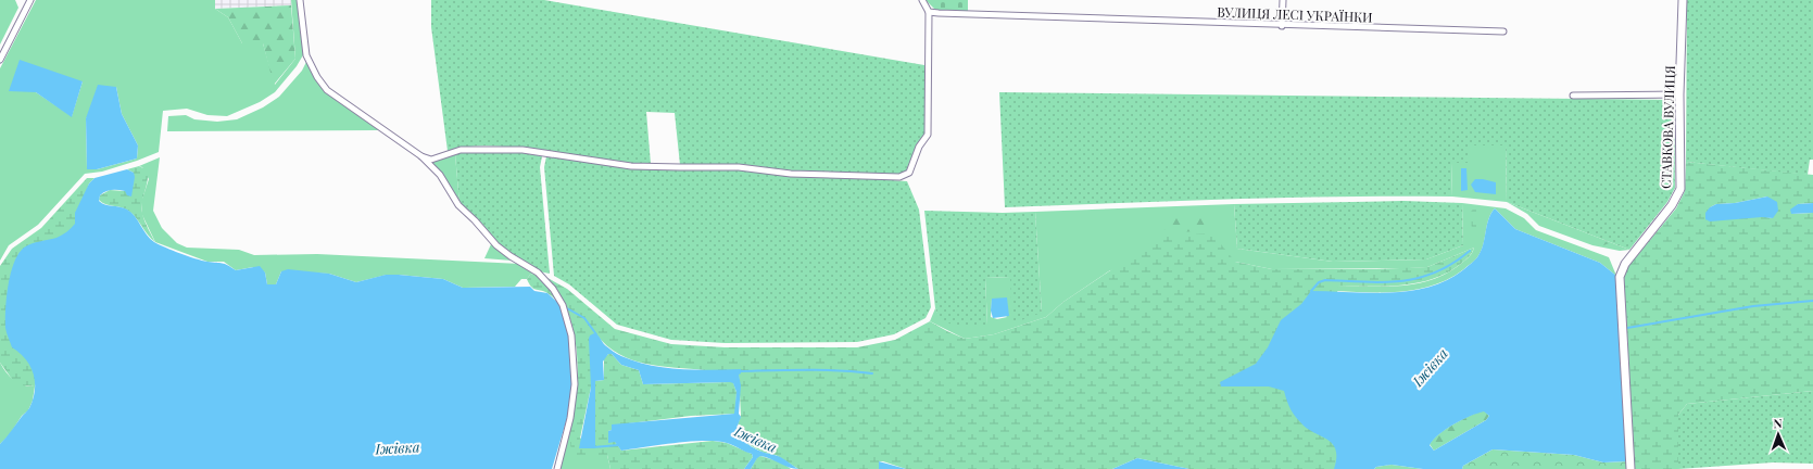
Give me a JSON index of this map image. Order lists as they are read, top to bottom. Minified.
{"streets":{"street":["ВУЛИЦЯ ЛЕСІ УКРАЇНКИ","СТАВКОВА ВУЛИЦЯ"]},"water":["Іжівка"],"north":"top"}
